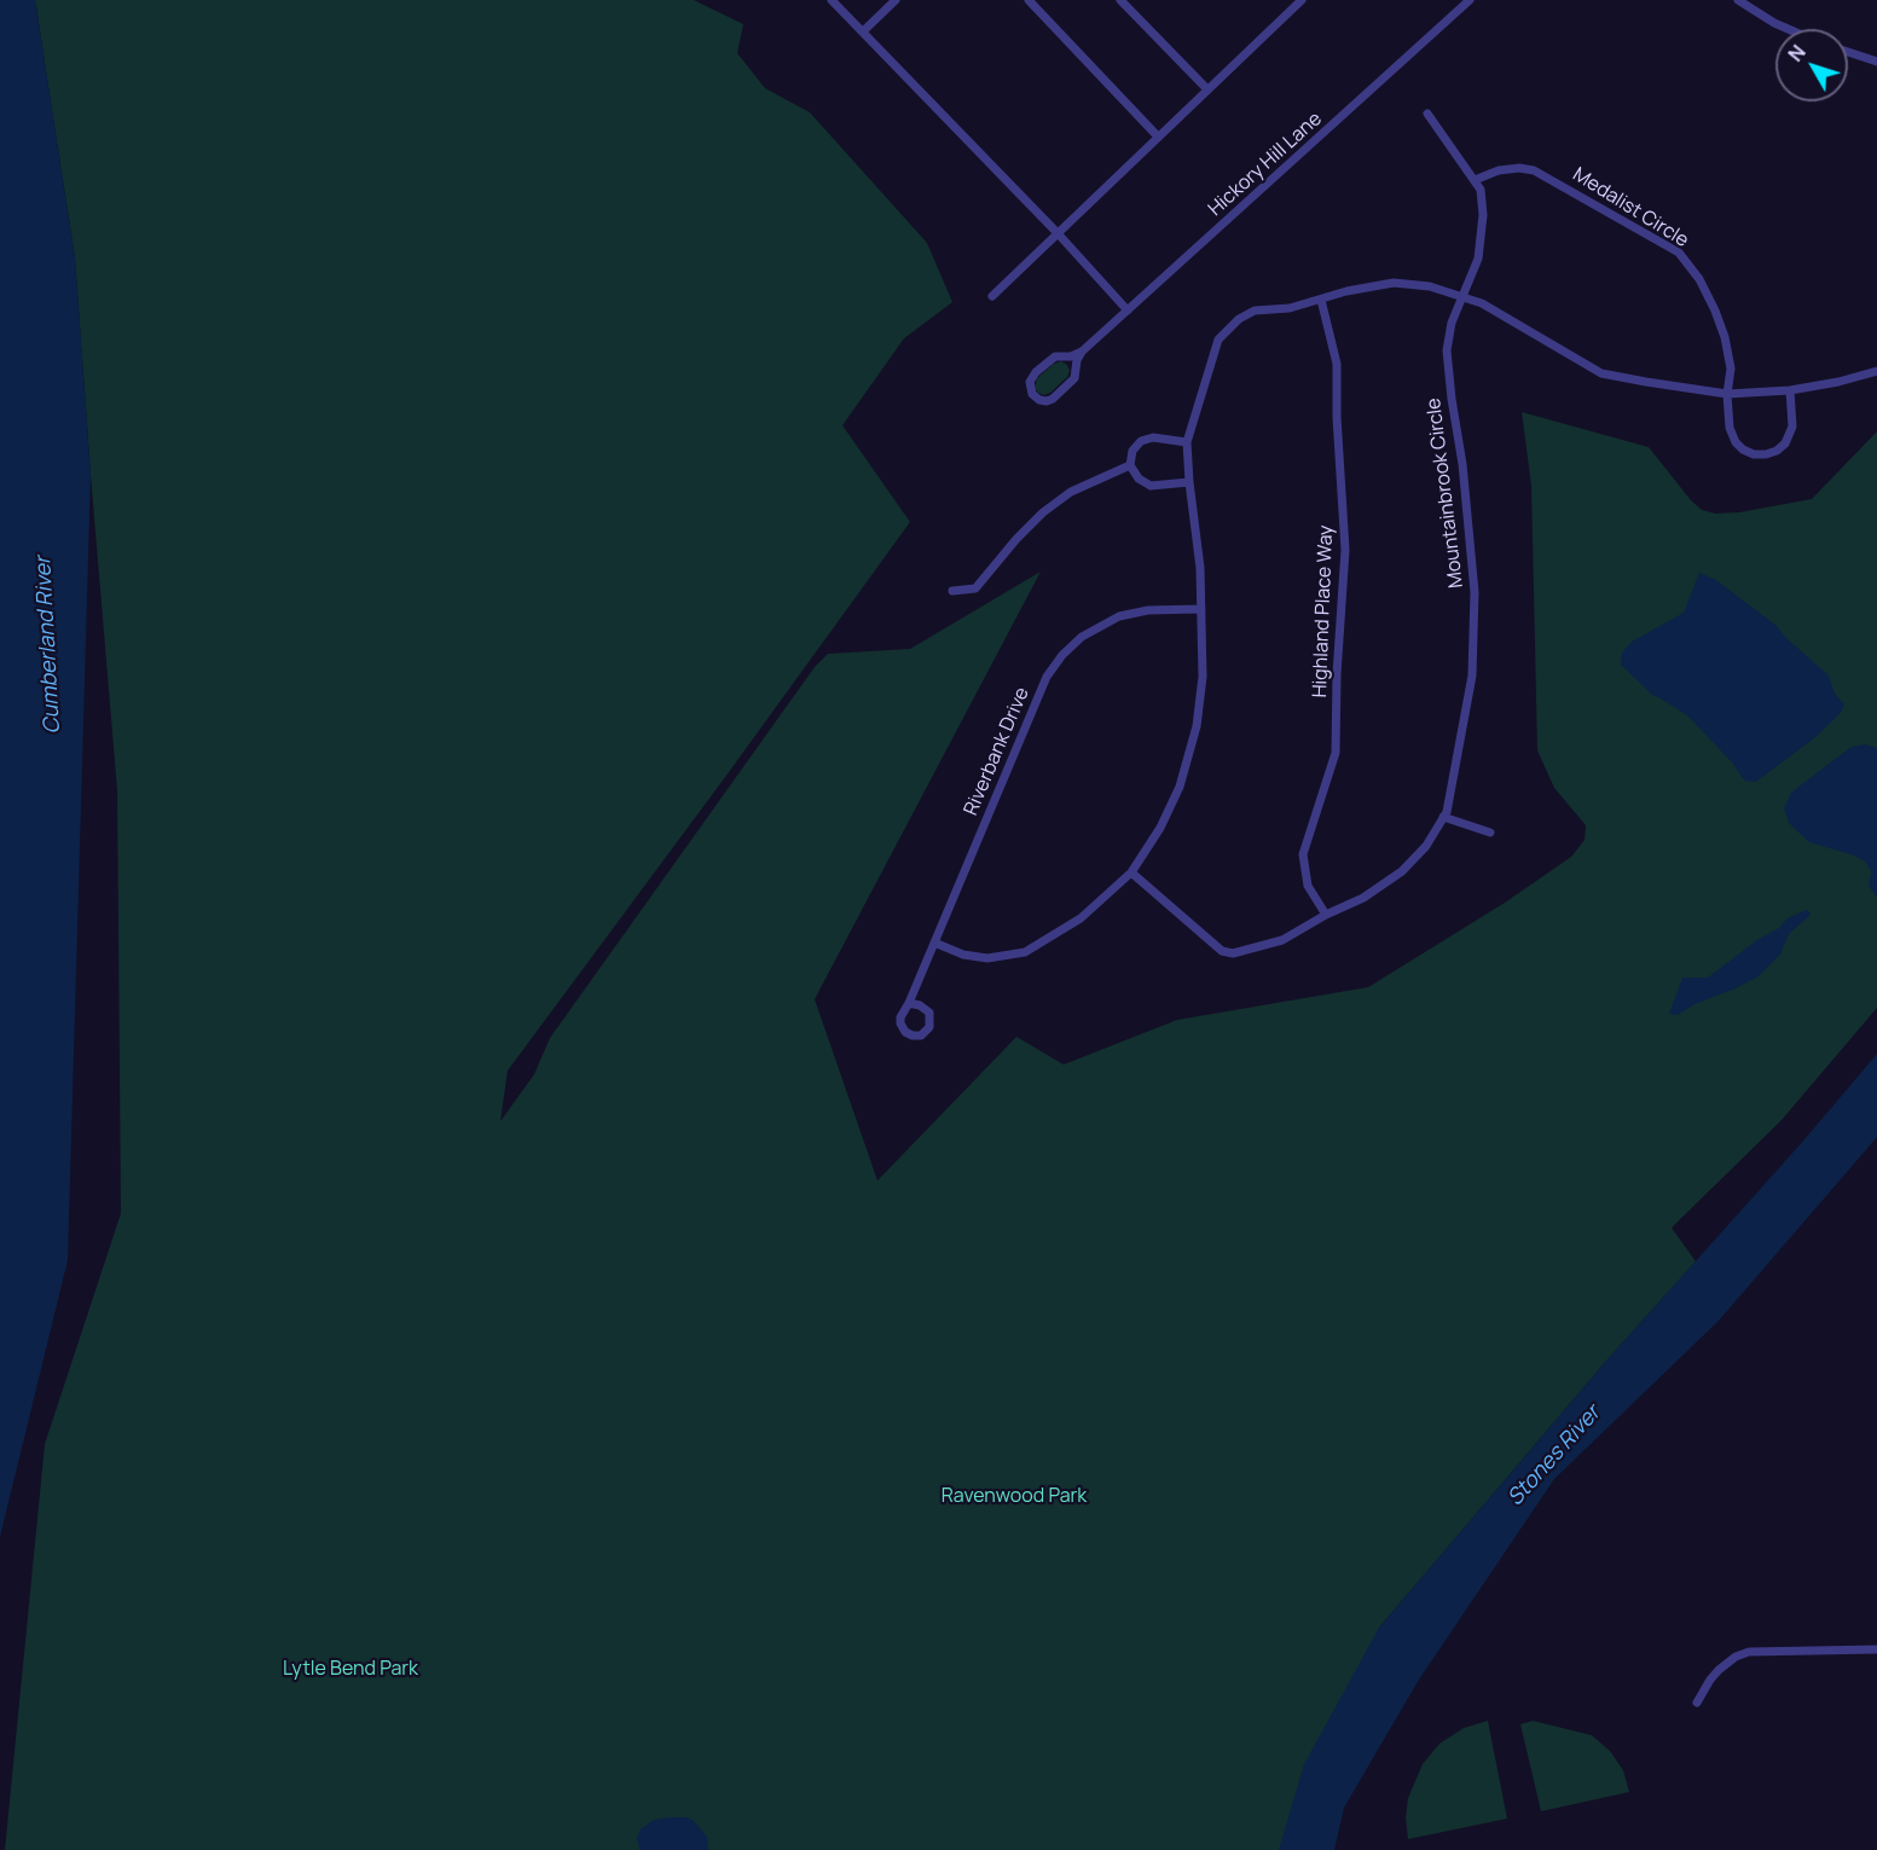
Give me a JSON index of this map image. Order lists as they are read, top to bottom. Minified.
{"streets":{"street":["Hickory Hill Lane","Medalist Circle","Mountainbrook Circle","Highland Place Way","Riverbank Drive"]},"crossings":[["Medalist Circle","Mountainbrook Circle"],["Mountainbrook Circle","Highland Place Way"]],"water":["Cumberland River","Stones River"],"parks":["Ravenwood Park","Lytle Bend Park"],"north":"top left"}
